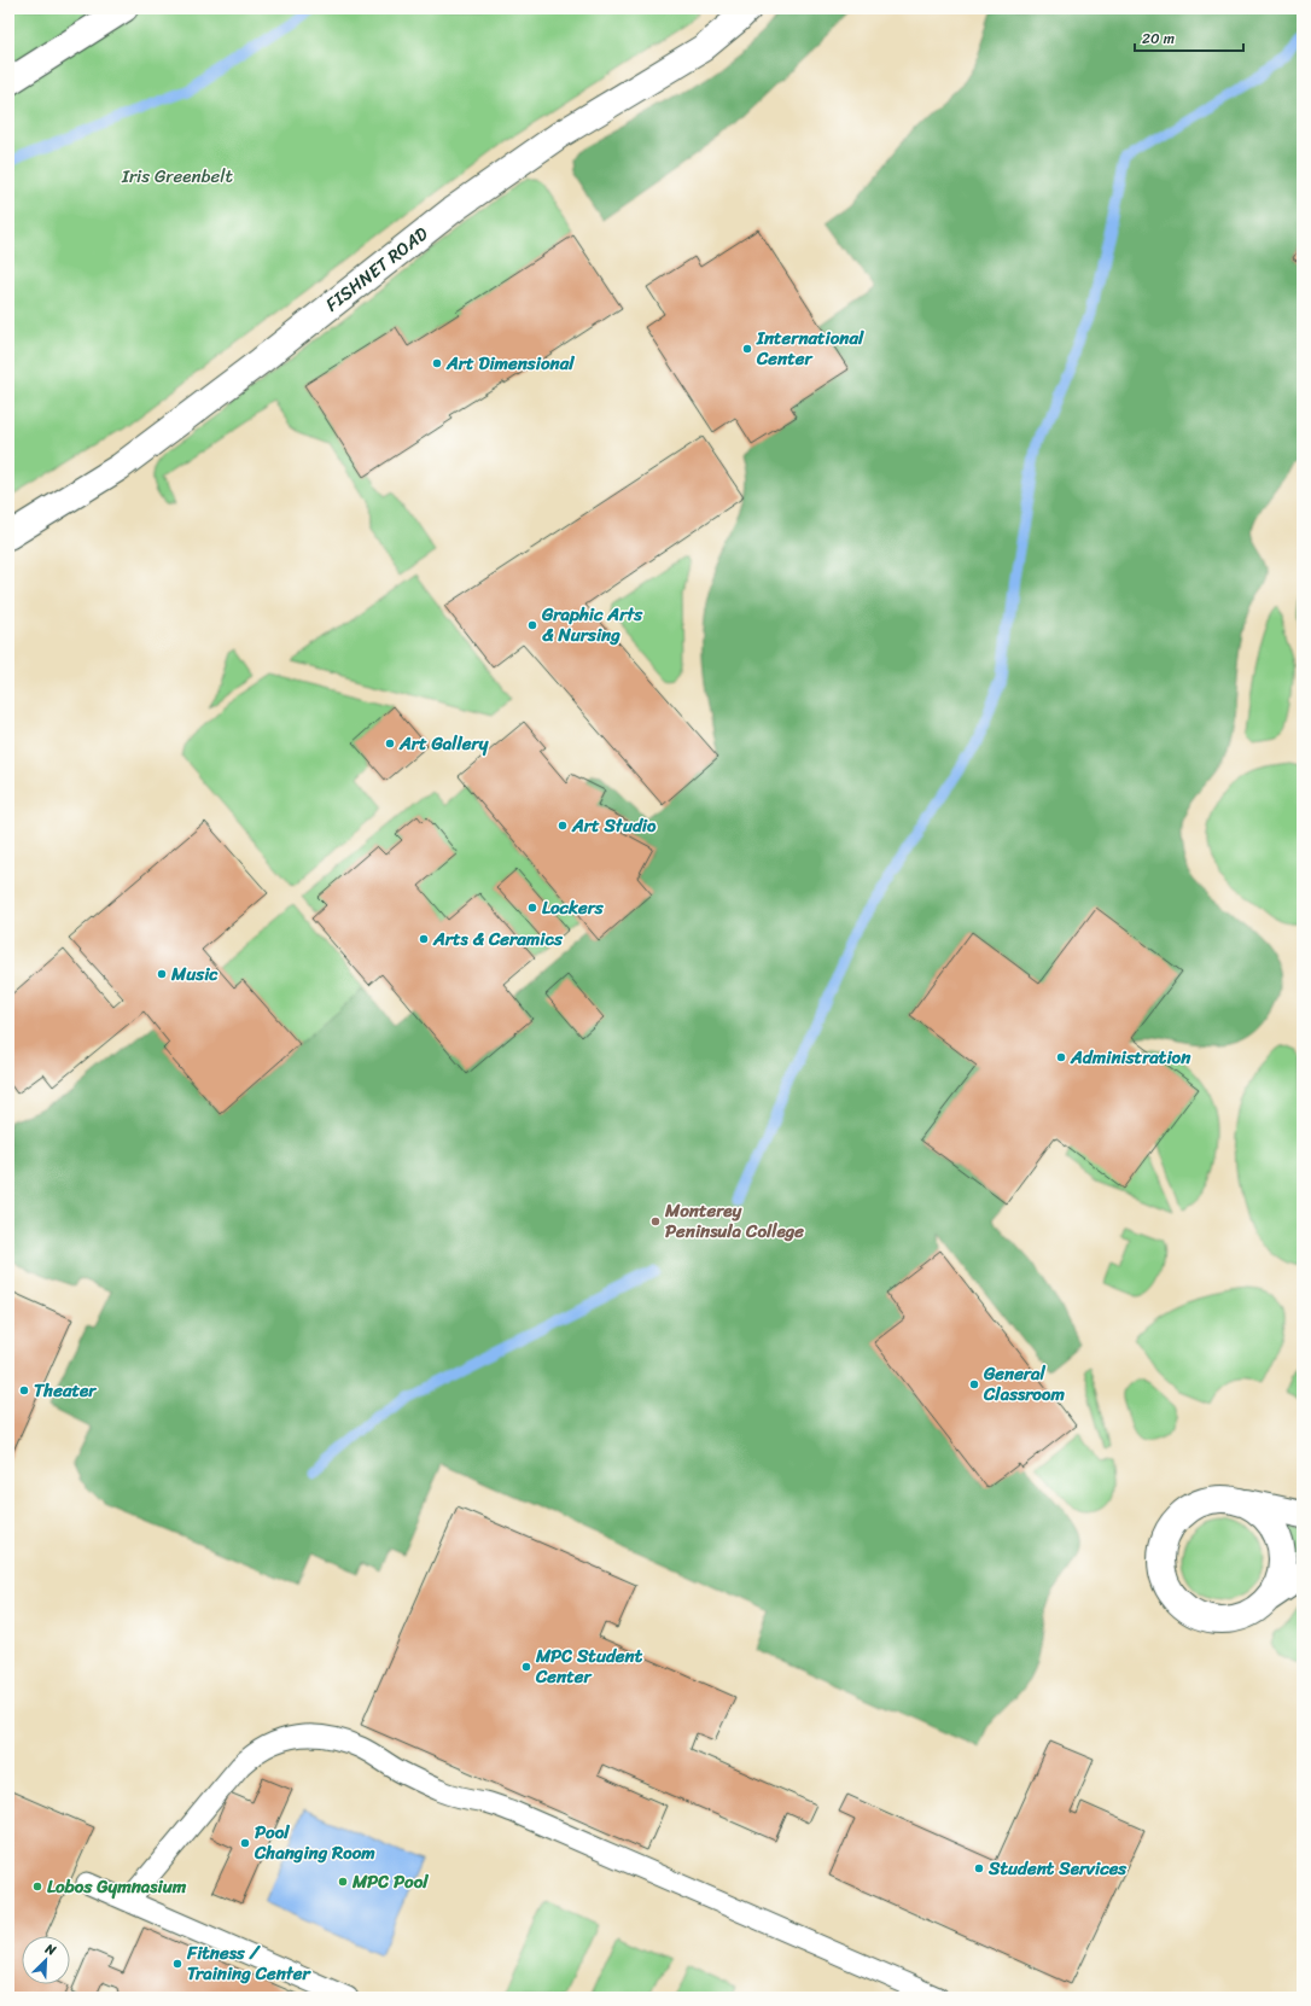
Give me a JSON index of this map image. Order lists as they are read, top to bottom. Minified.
{"streets":{"street":["FISHNET ROAD"]},"parks":["Iris Greenbelt"],"places":["International Center","Art Dimensional","Graphic Arts & Nursing","Art Gallery","Art Studio","Lockers","Arts & Ceramics","Music","Administration","Monterey Peninsula College","General Classroom","Theater","MPC Student Center","Pool Changing Room","Student Services","MPC Pool","Lobos Gymnasium","Fitness / Training Center"],"scale_bar":"20 m","north":"top right"}
